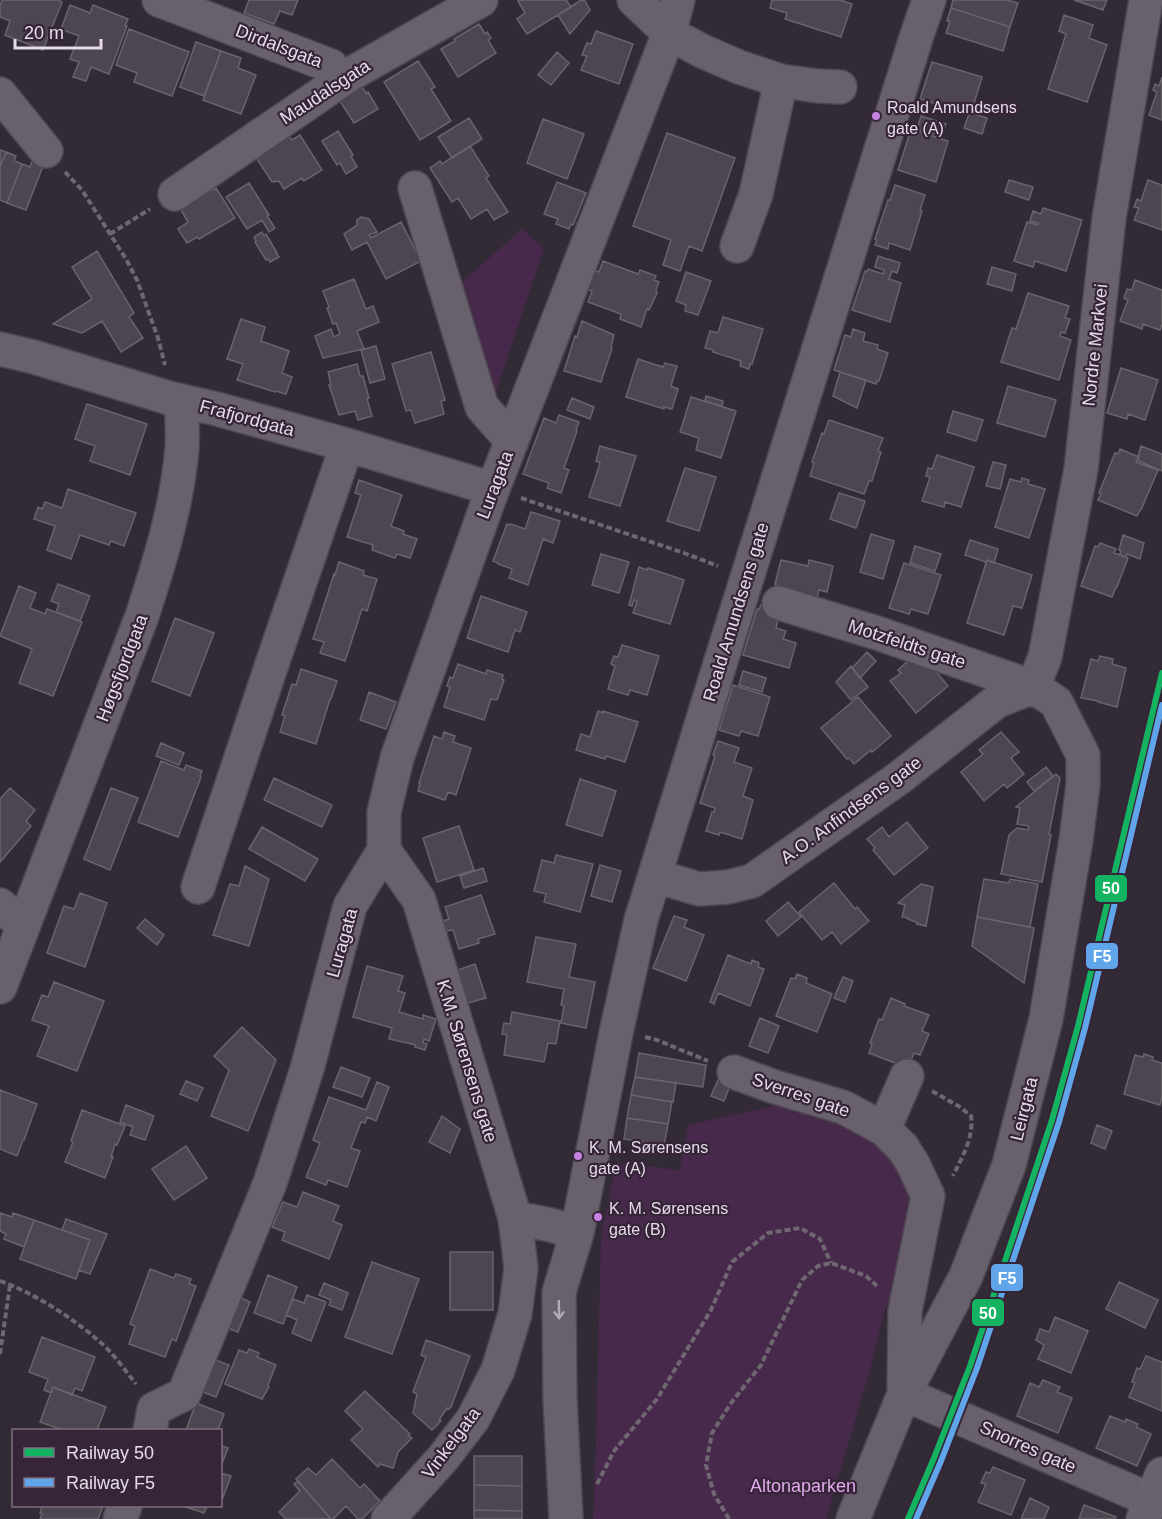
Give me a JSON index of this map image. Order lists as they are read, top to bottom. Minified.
{"streets":{"street":["Dirdalsgata","Maudalsgata","Nordre Markvei","Frafjordgata","Luragata","Roald Amundsens gate","Motzfeldts gate","Høgsfjordgata","A.O. Anfindsens gate","K.M. Sørensens gate","Sverres gate","Leirgata","Vinkelgata","Snorres gate"]},"crossings":[["Nordre Markvei","Motzfeldts gate"],["Nordre Markvei","A.O. Anfindsens gate"],["Nordre Markvei","Leirgata"],["Frafjordgata","Luragata"],["Frafjordgata","Høgsfjordgata"],["Luragata","K.M. Sørensens gate"],["Roald Amundsens gate","A.O. Anfindsens gate"],["Motzfeldts gate","A.O. Anfindsens gate"],["Motzfeldts gate","Leirgata"],["A.O. Anfindsens gate","Leirgata"],["K.M. Sørensens gate","Vinkelgata"],["Leirgata","Snorres gate"]],"parks":["Altonaparken"],"places":["Roald Amundsens gate (A)","K. M. Sørensens gate (A)","K. M. Sørensens gate (B)"],"lines":["rail line 50","rail line F5"],"legend":["Railway 50","Railway F5"],"scale_bar":"20 m"}
